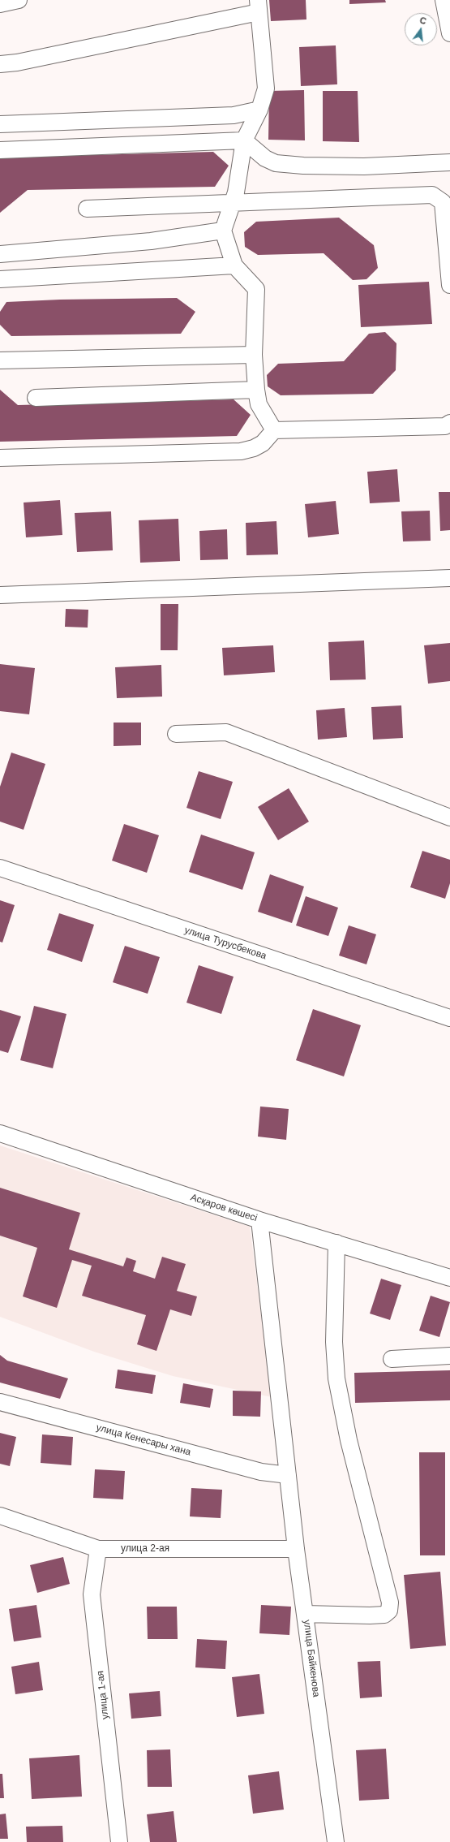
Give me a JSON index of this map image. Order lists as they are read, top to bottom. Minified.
{"streets":{"street":["улица Турусбекова","Асқаров көшесі","улица Кенесары хана","улица 2-ая","улица Байкенова","улица 1-ая"]},"crossings":[["Асқаров көшесі","улица Байкенова"],["улица Кенесары хана","улица Байкенова"],["улица 2-ая","улица Байкенова"],["улица 2-ая","улица 1-ая"]],"north":"top"}
